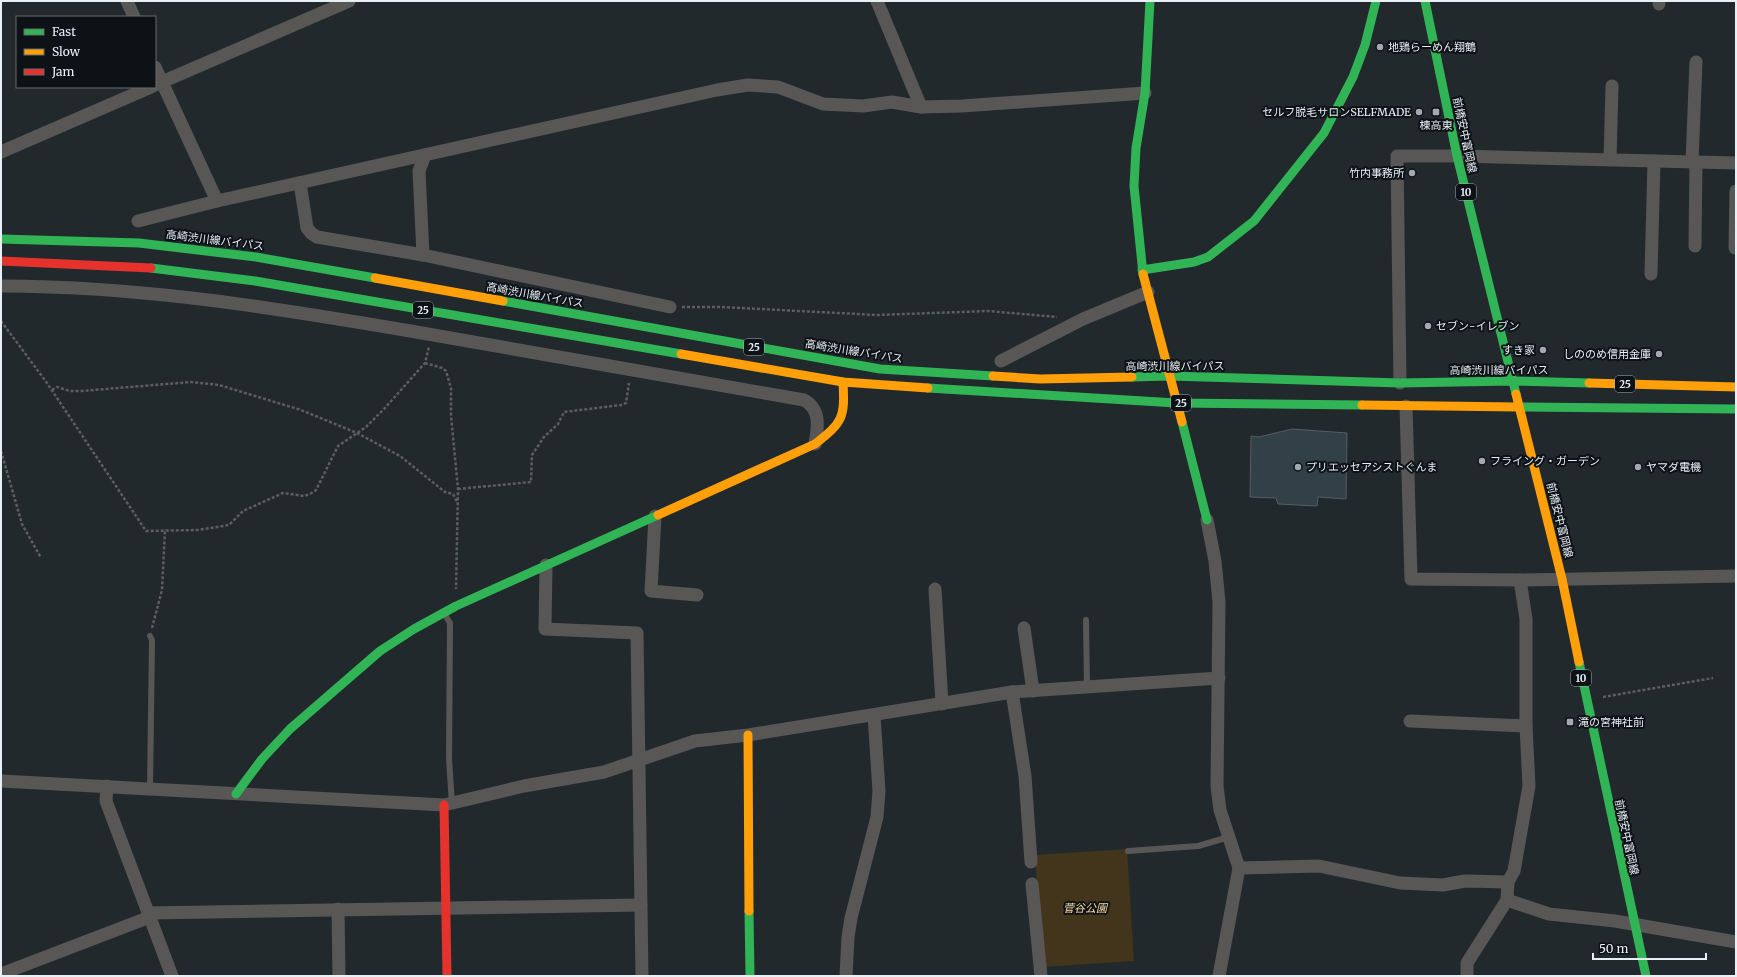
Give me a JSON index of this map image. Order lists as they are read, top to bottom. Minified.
{"streets":{"main road":["前橋安中富岡線","10","高崎渋川線バイパス","25"]},"crossings":[["前橋安中富岡線","高崎渋川線バイパス"],["前橋安中富岡線","25"]],"parks":["菅谷公園"],"places":{"other":["地鶏らーめん翔鶴","セルフ脱毛サロンSELFMADE","竹内事務所","セブン-イレブン","すき家","しののめ信用金庫","フライング・ガーデン","プリエッセアシストぐんま","ヤマダ電機"],"transit":["棟高東","滝の宮神社前"]},"legend":["Fast","Slow","Jam"],"scale_bar":"50 m"}
